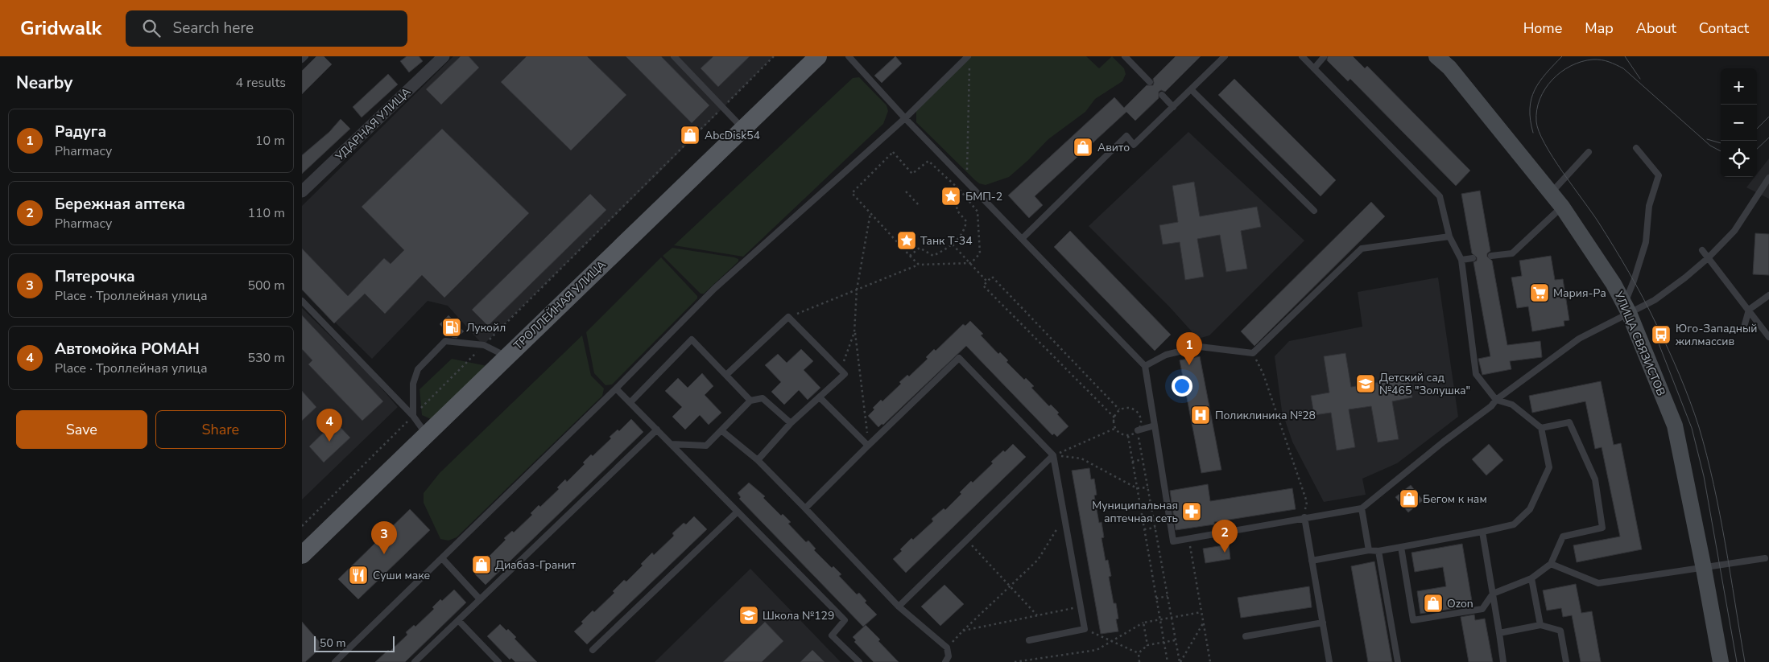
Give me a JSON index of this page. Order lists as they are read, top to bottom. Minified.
{"streets":{"main road":["ТРОЛЛЕЙНАЯ УЛИЦА","УЛИЦА СВЯЗИСТОВ"],"street":["УДАРНАЯ УЛИЦА"]},"places":{"shop":["AbcDisk54","Авито","Бегом к нам","Диабаз-Гранит","Ozon"],"place":["БМП-2","Танк Т-34"],"supermarket":["Мария-Ра"],"fuel station":["Лукойл"],"bus stop":["Юго-Западный жилмассив"],"school or university":["Детский сад №465 \"Золушка\"","Школа №129"],"hospital":["Поликлиника №28"],"pharmacy":["Муниципальная аптечная сеть"],"restaurant":["Суши маке"]},"scale_bar":"50 m","page":{"header":"Gridwalk","search":"Search here","nav":["Home","Map","About","Contact"],"heading":["Nearby","4 results"],"map_buttons":["+","−"],"list":[{"mark":"1","name":"Радуга","note":"Pharmacy","value":"10 m"},{"mark":"2","name":"Бережная аптека","note":"Pharmacy","value":"110 m"},{"mark":"3","name":"Пятерочка","note":"Place · Троллейная улица","value":"500 m"},{"mark":"4","name":"Автомойка РОМАН","note":"Place · Троллейная улица","value":"530 m"}],"pins":["1","4","2","3"],"buttons":["Save","Share"],"scale":"50 m"}}
